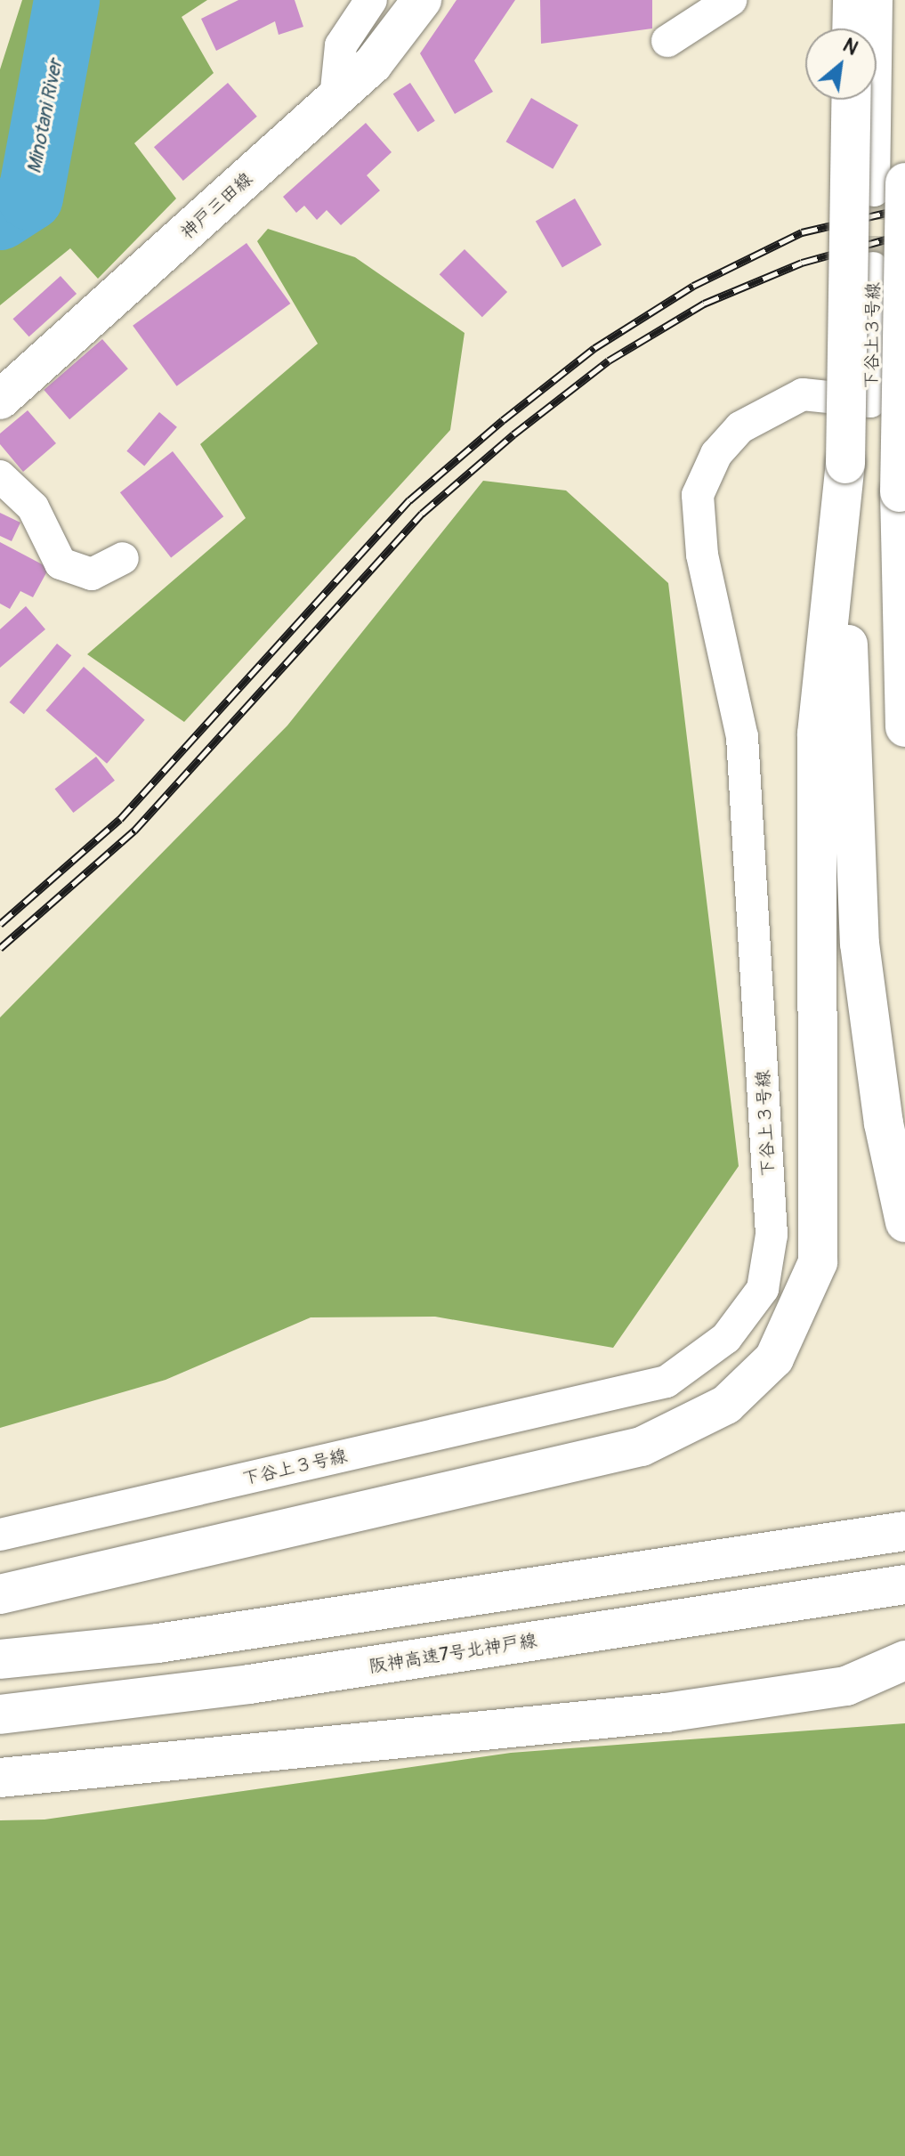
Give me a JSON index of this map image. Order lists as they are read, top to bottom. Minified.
{"streets":{"main road":["神戸三田線","阪神高速7号北神戸線"],"street":["下谷上３号線"]},"water":["Minotani River"],"north":"top right"}
